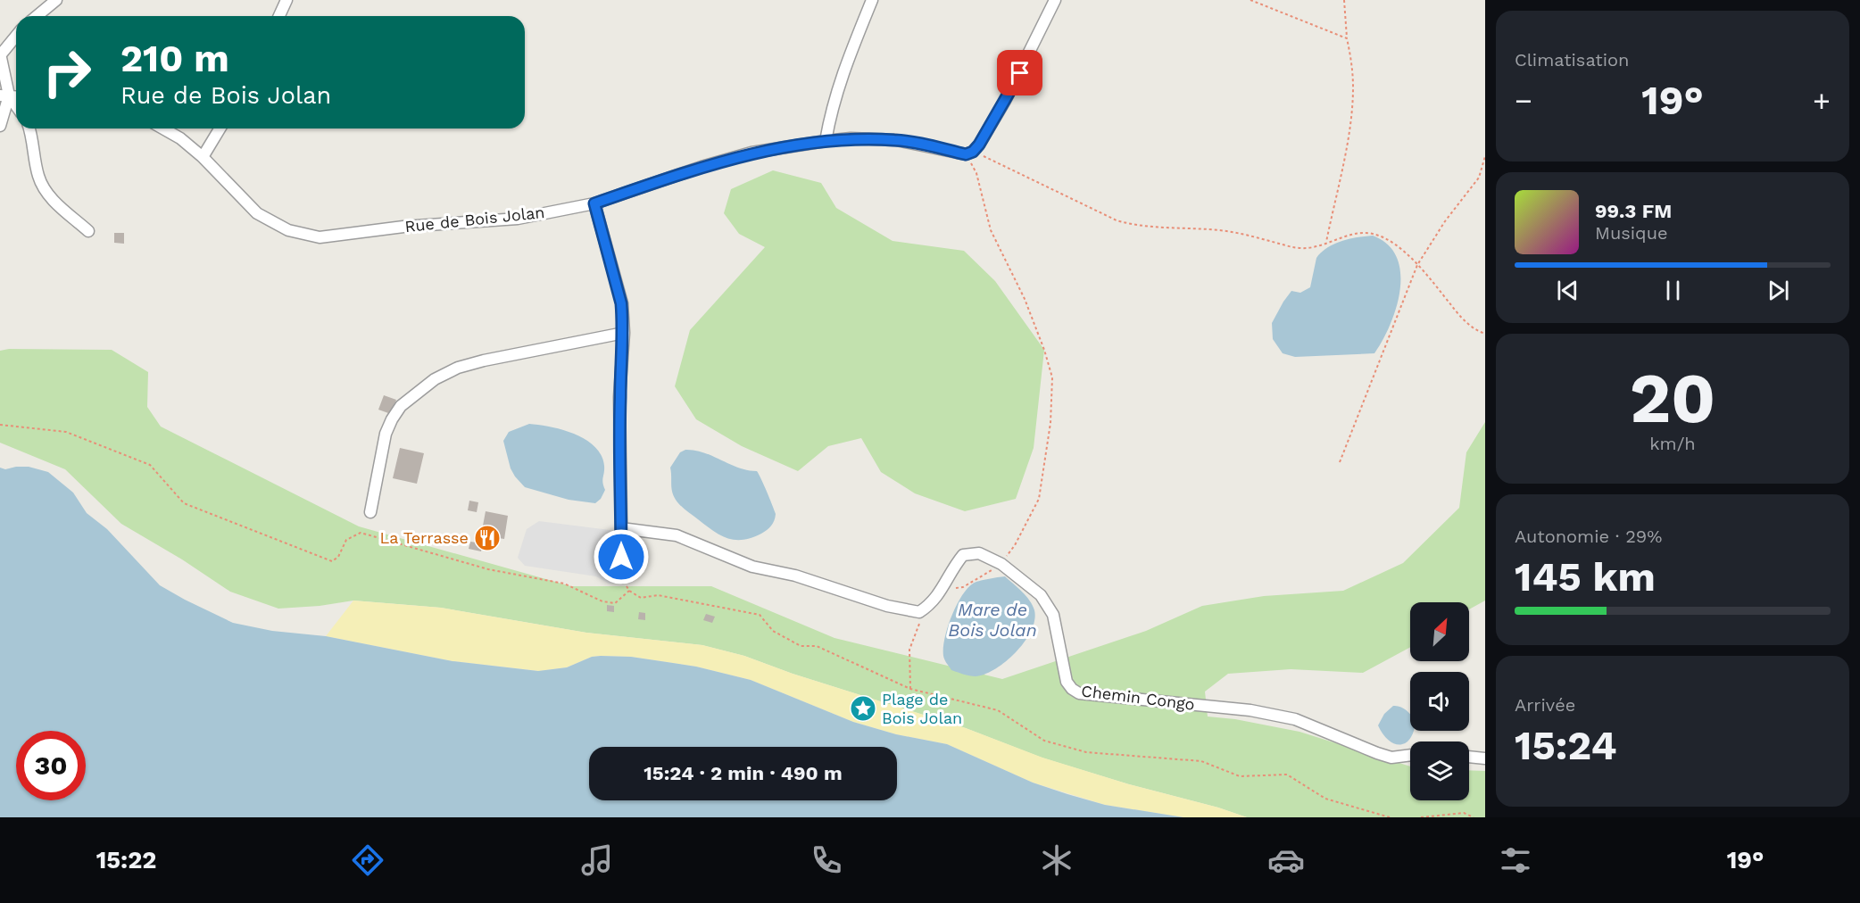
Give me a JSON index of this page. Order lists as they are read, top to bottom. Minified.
{"streets":{"street":["Rue de Bois Jolan","Chemin Congo"]},"water":["Mare de Bois Jolan"],"places":{"restaurant":["La Terrasse"],"place":["Plage de Bois Jolan"]},"north":"top right","page":{"tile":["Climatisation",["20","km/h"],["Autonomie · 29%","145 km"],["Arrivée","15:24"]],"turn":["210 m","Rue de Bois Jolan"],"heat":["−","19°","+"],"song":["99.3 FM","Musique"],"limit":"30","trip":"15:24 · 2 min · 490 m","tabs":["15:22","19°"]}}
